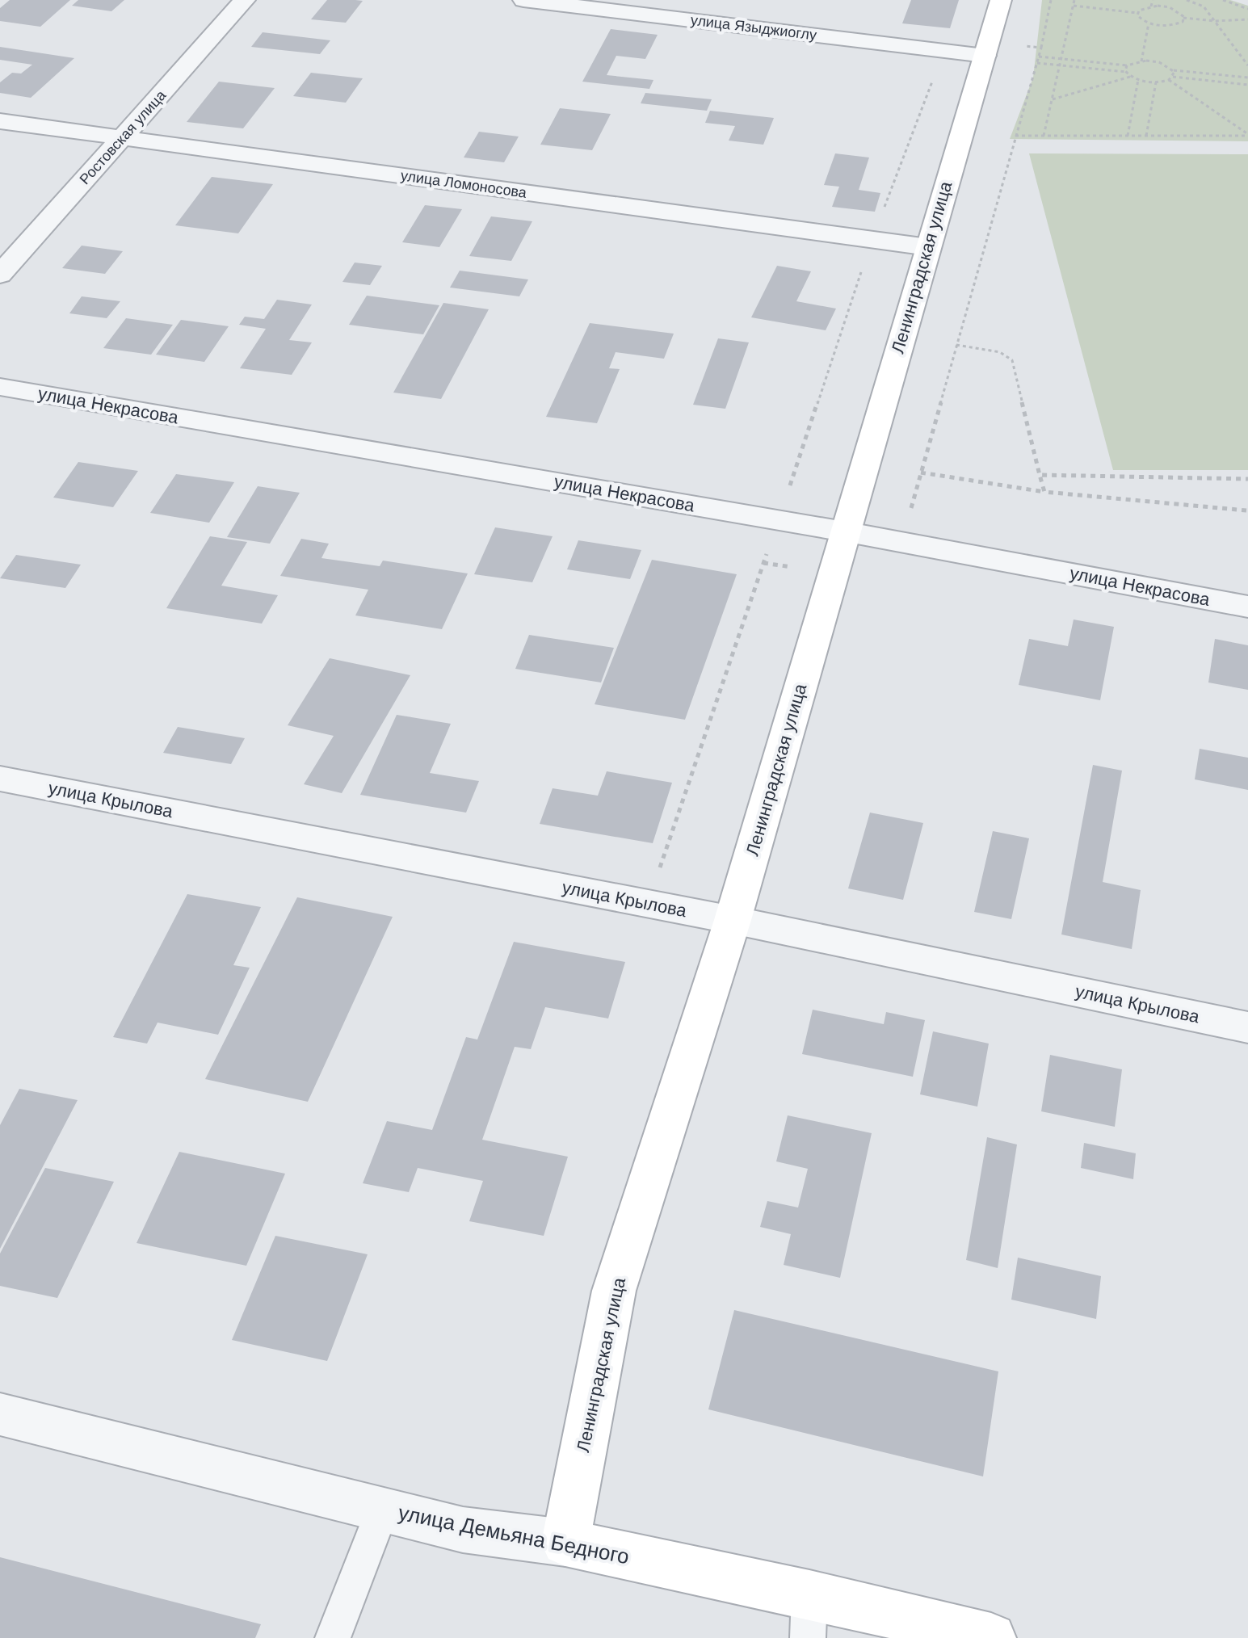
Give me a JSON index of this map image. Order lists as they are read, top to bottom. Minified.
{"streets":{"main road":["Ленинградская улица","улица Демьяна Бедного"],"street":["улица Языджиоглу","Ростовская улица","улица Ломоносова","улица Некрасова","улица Крылова"]},"crossings":[["улица Языджиоглу","Ленинградская улица"],["Ростовская улица","улица Ломоносова"],["улица Ломоносова","Ленинградская улица"],["Ленинградская улица","улица Некрасова"],["Ленинградская улица","улица Крылова"],["Ленинградская улица","улица Демьяна Бедного"]]}
